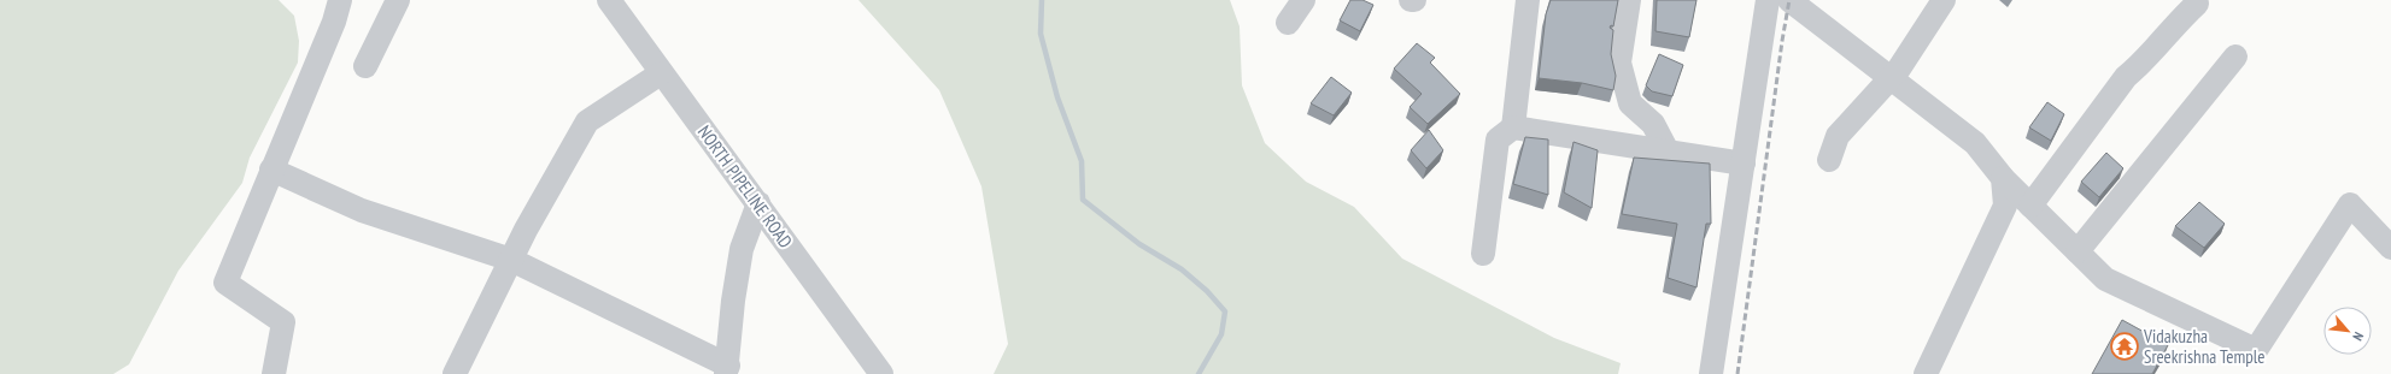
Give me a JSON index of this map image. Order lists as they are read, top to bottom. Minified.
{"streets":{"street":["NORTH PIPELINE ROAD"]},"places":{"temple":["Vidakuzha Sreekrishna Temple"]},"north":"bottom right"}
